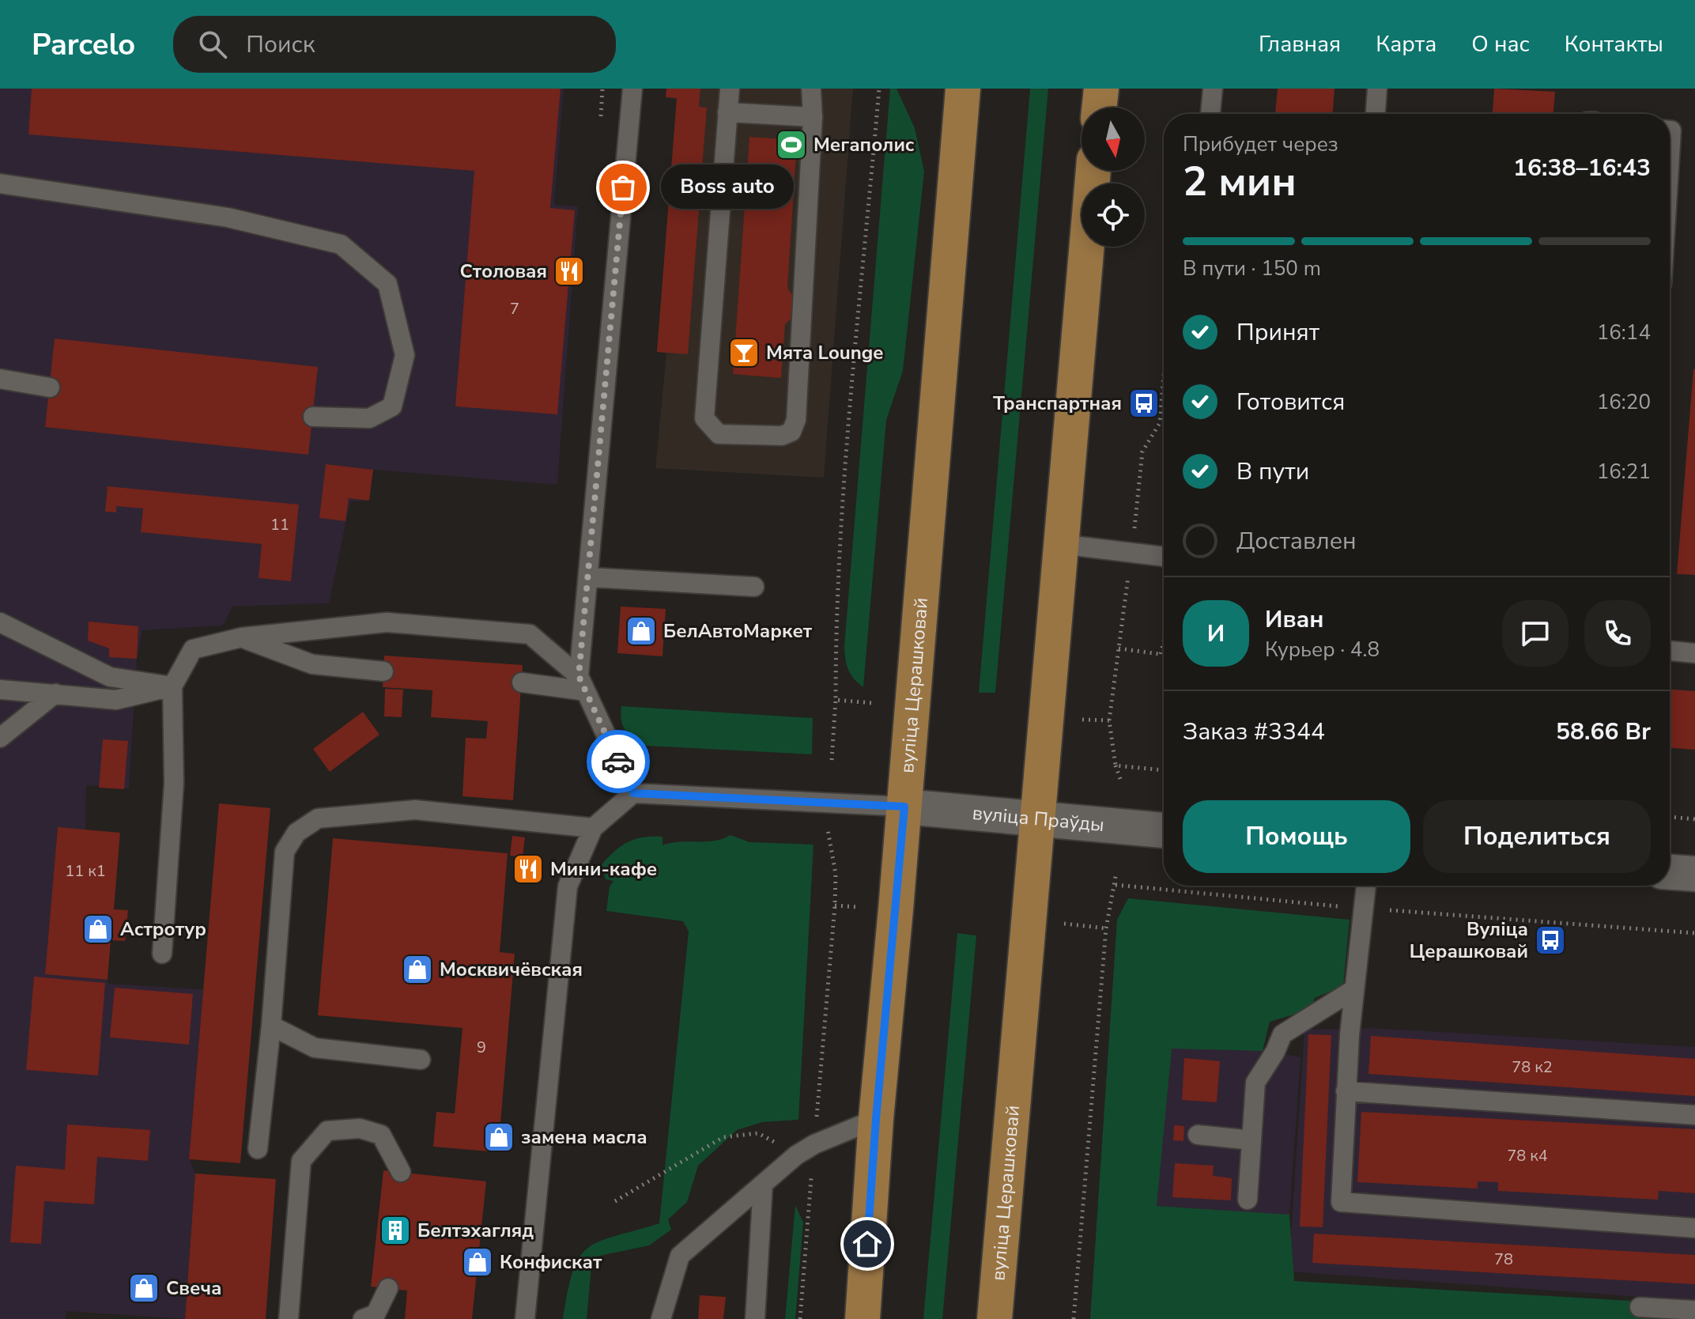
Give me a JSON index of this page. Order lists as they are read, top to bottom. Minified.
{"streets":{"main road":["вуліца Церашковай","вуліца Праўды"]},"crossings":[["вуліца Церашковай","вуліца Праўды"]],"places":{"sports":["Мегаполис"],"other":["Boss auto"],"restaurant":["Столовая","Мини-кафе"],"bar":["Мята Lounge"],"bus stop":["Транспартная","Вуліца Церашковай"],"shop":["БелАвтоМаркет","Астротур","Москвичёвская","замена масла","Конфискат","Свеча"],"building":["Белтэхагляд"]},"house_numbers":["7","11","11 к1","9","78 к2","78 к4","78"],"north":"bottom","page":{"header":"Parcelo","search":"Поиск","nav":["Главная","Карта","О нас","Контакты"],"heading":["2 мин","Прибудет через","16:38–16:43"],"panel":["Иван","Курьер · 4.8","Заказ #3344","58.66 Br"],"bubble":"Boss auto","bar":"В пути · 150 m","list":[["Принят","16:14"],["Готовится","16:20"],["В пути","16:21"],"Доставлен"],"round":"И","buttons":["Помощь","Поделиться"]}}
